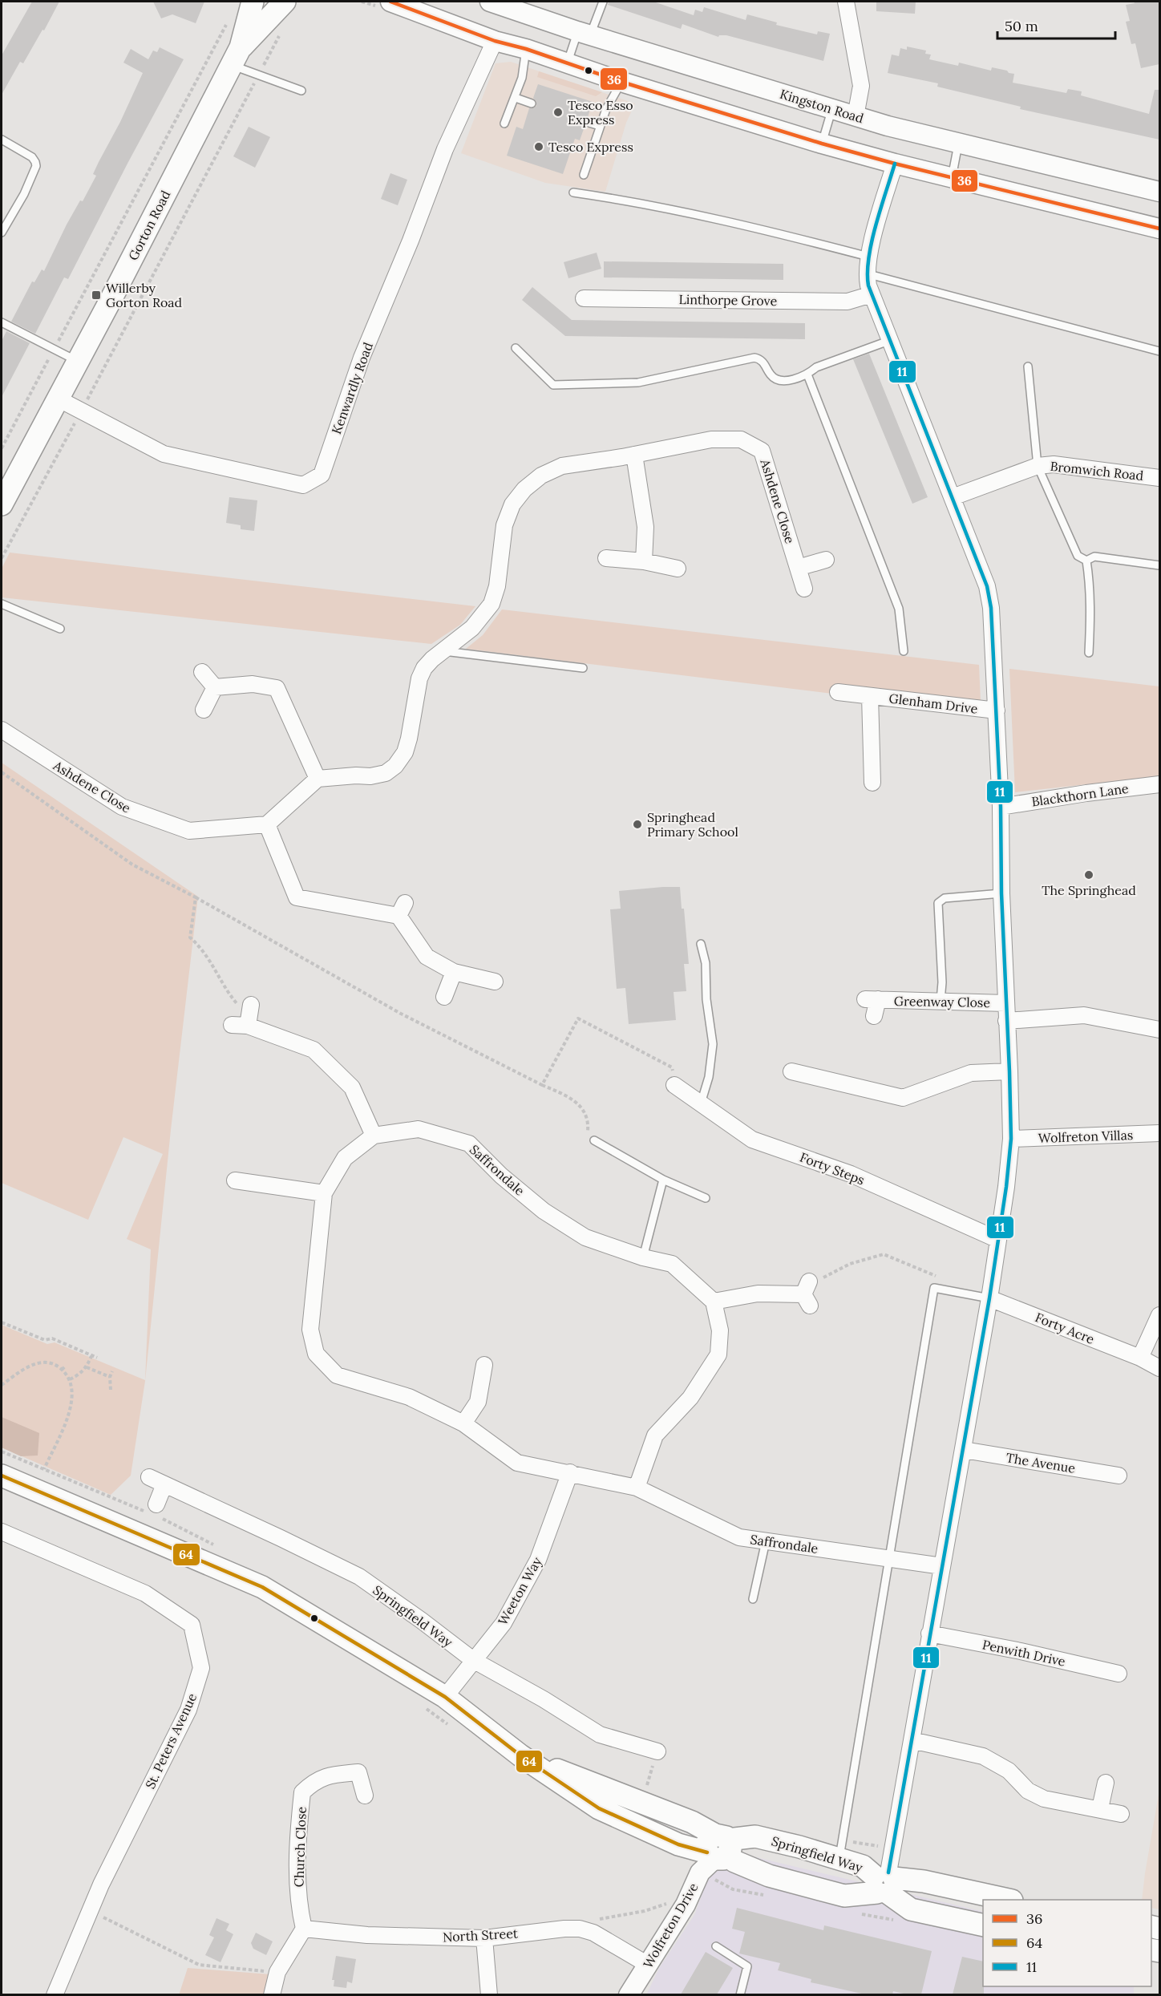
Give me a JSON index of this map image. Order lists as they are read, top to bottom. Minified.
{"streets":{"main road":["Gorton Road","Springfield Way"],"street":["Kingston Road","Linthorpe Grove","Kenwardly Road","Bromwich Road","Ashdene Close","Glenham Drive","Blackthorn Lane","Greenway Close","Wolfreton Villas","Forty Steps","Saffrondale","Forty Acre","The Avenue","Weeton Way","Penwith Drive","St. Peters Avenue","Church Close","Wolfreton Drive","North Street"]},"crossings":[["Gorton Road","Kenwardly Road"],["Saffrondale","Weeton Way"],["Weeton Way","Springfield Way"],["Springfield Way","Wolfreton Drive"],["Church Close","North Street"],["Wolfreton Drive","North Street"]],"places":{"other":["Tesco Esso Express","Tesco Express","Springhead Primary School","The Springhead"],"transit":["Willerby Gorton Road"]},"lines":["transit line 36","transit line 11","transit line 64"],"legend":["36","64","11"],"scale_bar":"50 m"}
